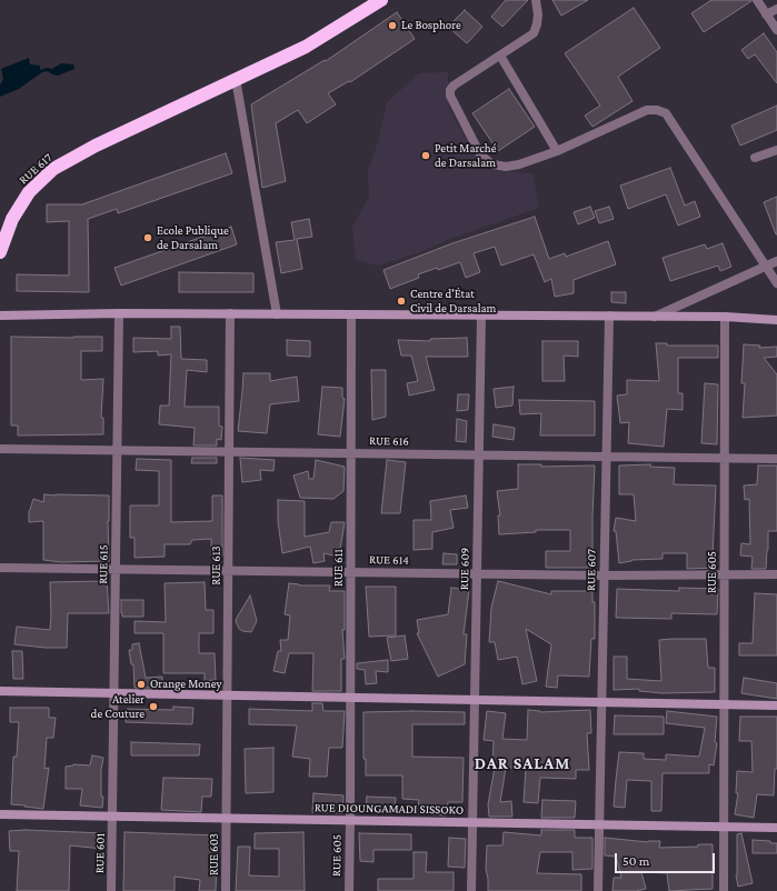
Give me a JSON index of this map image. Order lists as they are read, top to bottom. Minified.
{"streets":{"highway":["RUE 617"],"street":["RUE 616","RUE 614","RUE 615","RUE 613","RUE 611","RUE 609","RUE 607","RUE 605","RUE DIOUNGAMADI SISSOKO","RUE 601","RUE 603"]},"crossings":[["RUE 616","RUE 615"],["RUE 616","RUE 613"],["RUE 616","RUE 611"],["RUE 616","RUE 609"],["RUE 616","RUE 607"],["RUE 616","RUE 605"],["RUE 614","RUE 615"],["RUE 614","RUE 613"],["RUE 614","RUE 611"],["RUE 614","RUE 609"],["RUE 614","RUE 607"],["RUE 614","RUE 605"],["RUE 615","RUE DIOUNGAMADI SISSOKO"],["RUE 615","RUE 601"],["RUE 613","RUE DIOUNGAMADI SISSOKO"],["RUE 613","RUE 603"],["RUE 611","RUE 605"],["RUE 611","RUE DIOUNGAMADI SISSOKO"],["RUE 609","RUE DIOUNGAMADI SISSOKO"],["RUE 607","RUE DIOUNGAMADI SISSOKO"],["RUE 605","RUE DIOUNGAMADI SISSOKO"],["RUE DIOUNGAMADI SISSOKO","RUE 601"],["RUE DIOUNGAMADI SISSOKO","RUE 603"]],"districts":["DAR SALAM"],"places":["Le Bosphore","Petit Marché de Darsalam","Ecole Publique de Darsalam","Centre d'État Civil de Darsalam","Orange Money","Atelier de Couture"],"scale_bar":"50 m"}
